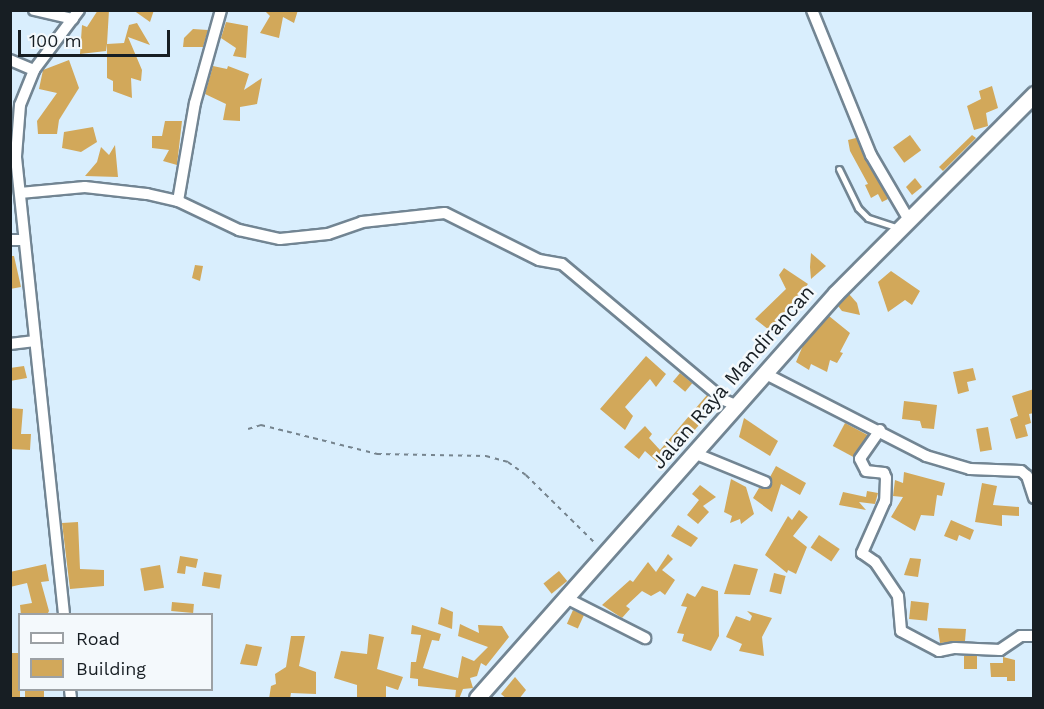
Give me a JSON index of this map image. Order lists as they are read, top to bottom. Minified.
{"streets":{"street":["Jalan Raya Mandirancan"]},"legend":["Road","Building"],"scale_bar":"100 m"}
